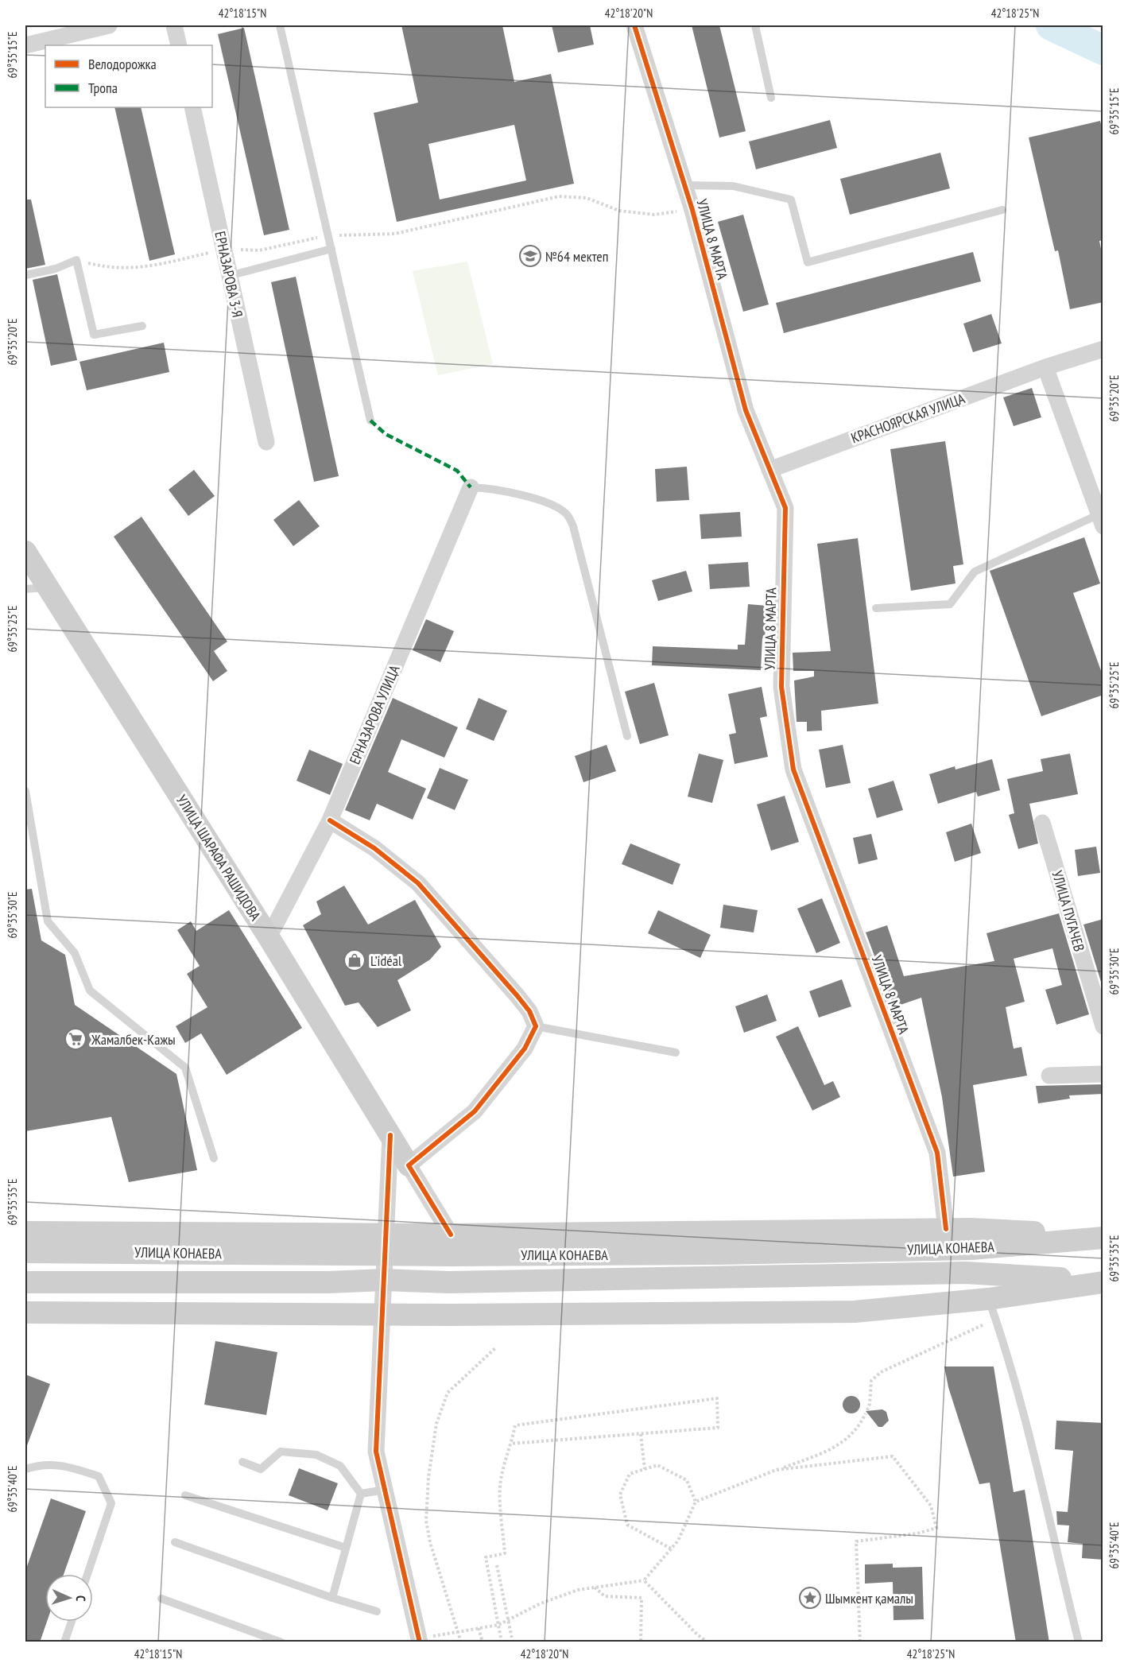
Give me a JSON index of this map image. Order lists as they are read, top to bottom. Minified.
{"streets":{"main road":["УЛИЦА ШАРАФА РАШИДОВА","УЛИЦА КОНАЕВА"],"street":["УЛИЦА 8 МАРТА","ЕРНАЗАРОВА 3-Я","КРАСНОЯРСКАЯ УЛИЦА","ЕРНАЗАРОВА УЛИЦА","УЛИЦА ПУГАЧЕВ"]},"crossings":[["УЛИЦА 8 МАРТА","КРАСНОЯРСКАЯ УЛИЦА"],["ЕРНАЗАРОВА УЛИЦА","УЛИЦА ШАРАФА РАШИДОВА"]],"places":{"school or university":["№64 мектеп"],"shop":["L’idéal"],"supermarket":["Жамалбек-Кажы"],"place":["Шымкент қамалы"]},"legend":["Велодорожка","Тропа"],"north":"right","coordinates":["42°18'15\"N","42°18'20\"N","42°18'25\"N","69°35'15\"E","69°35'20\"E","69°35'25\"E","69°35'30\"E","69°35'35\"E","69°35'40\"E"]}
